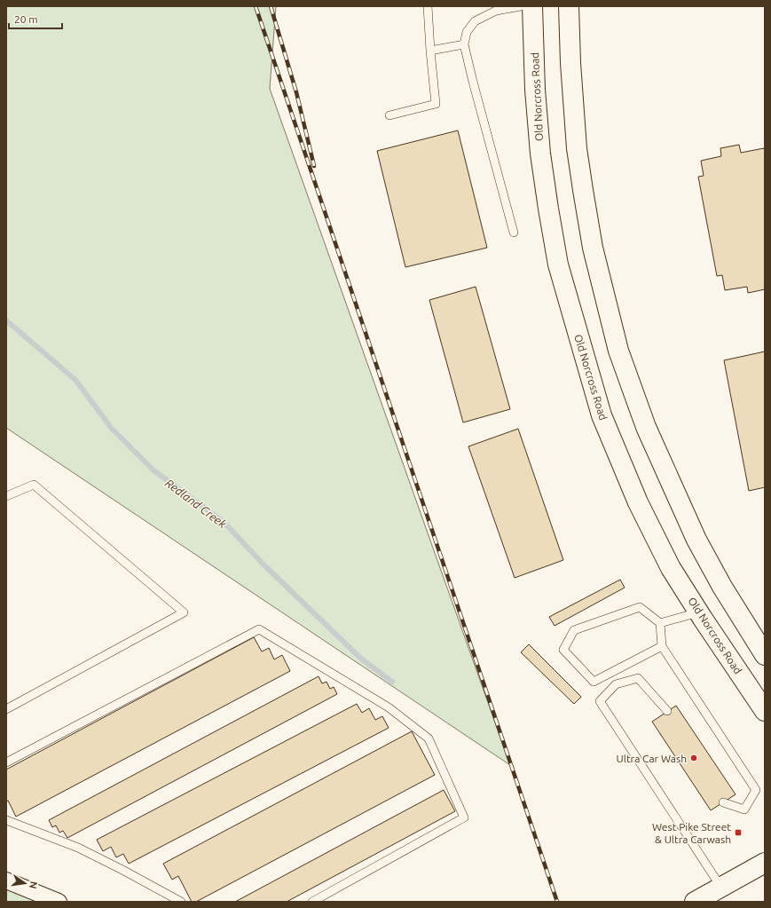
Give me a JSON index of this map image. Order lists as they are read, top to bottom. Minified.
{"streets":{"main road":["Old Norcross Road"]},"water":["Redland Creek"],"places":{"other":["Ultra Car Wash"],"transit":["West Pike Street & Ultra Carwash"]},"scale_bar":"20 m","north":"right"}
